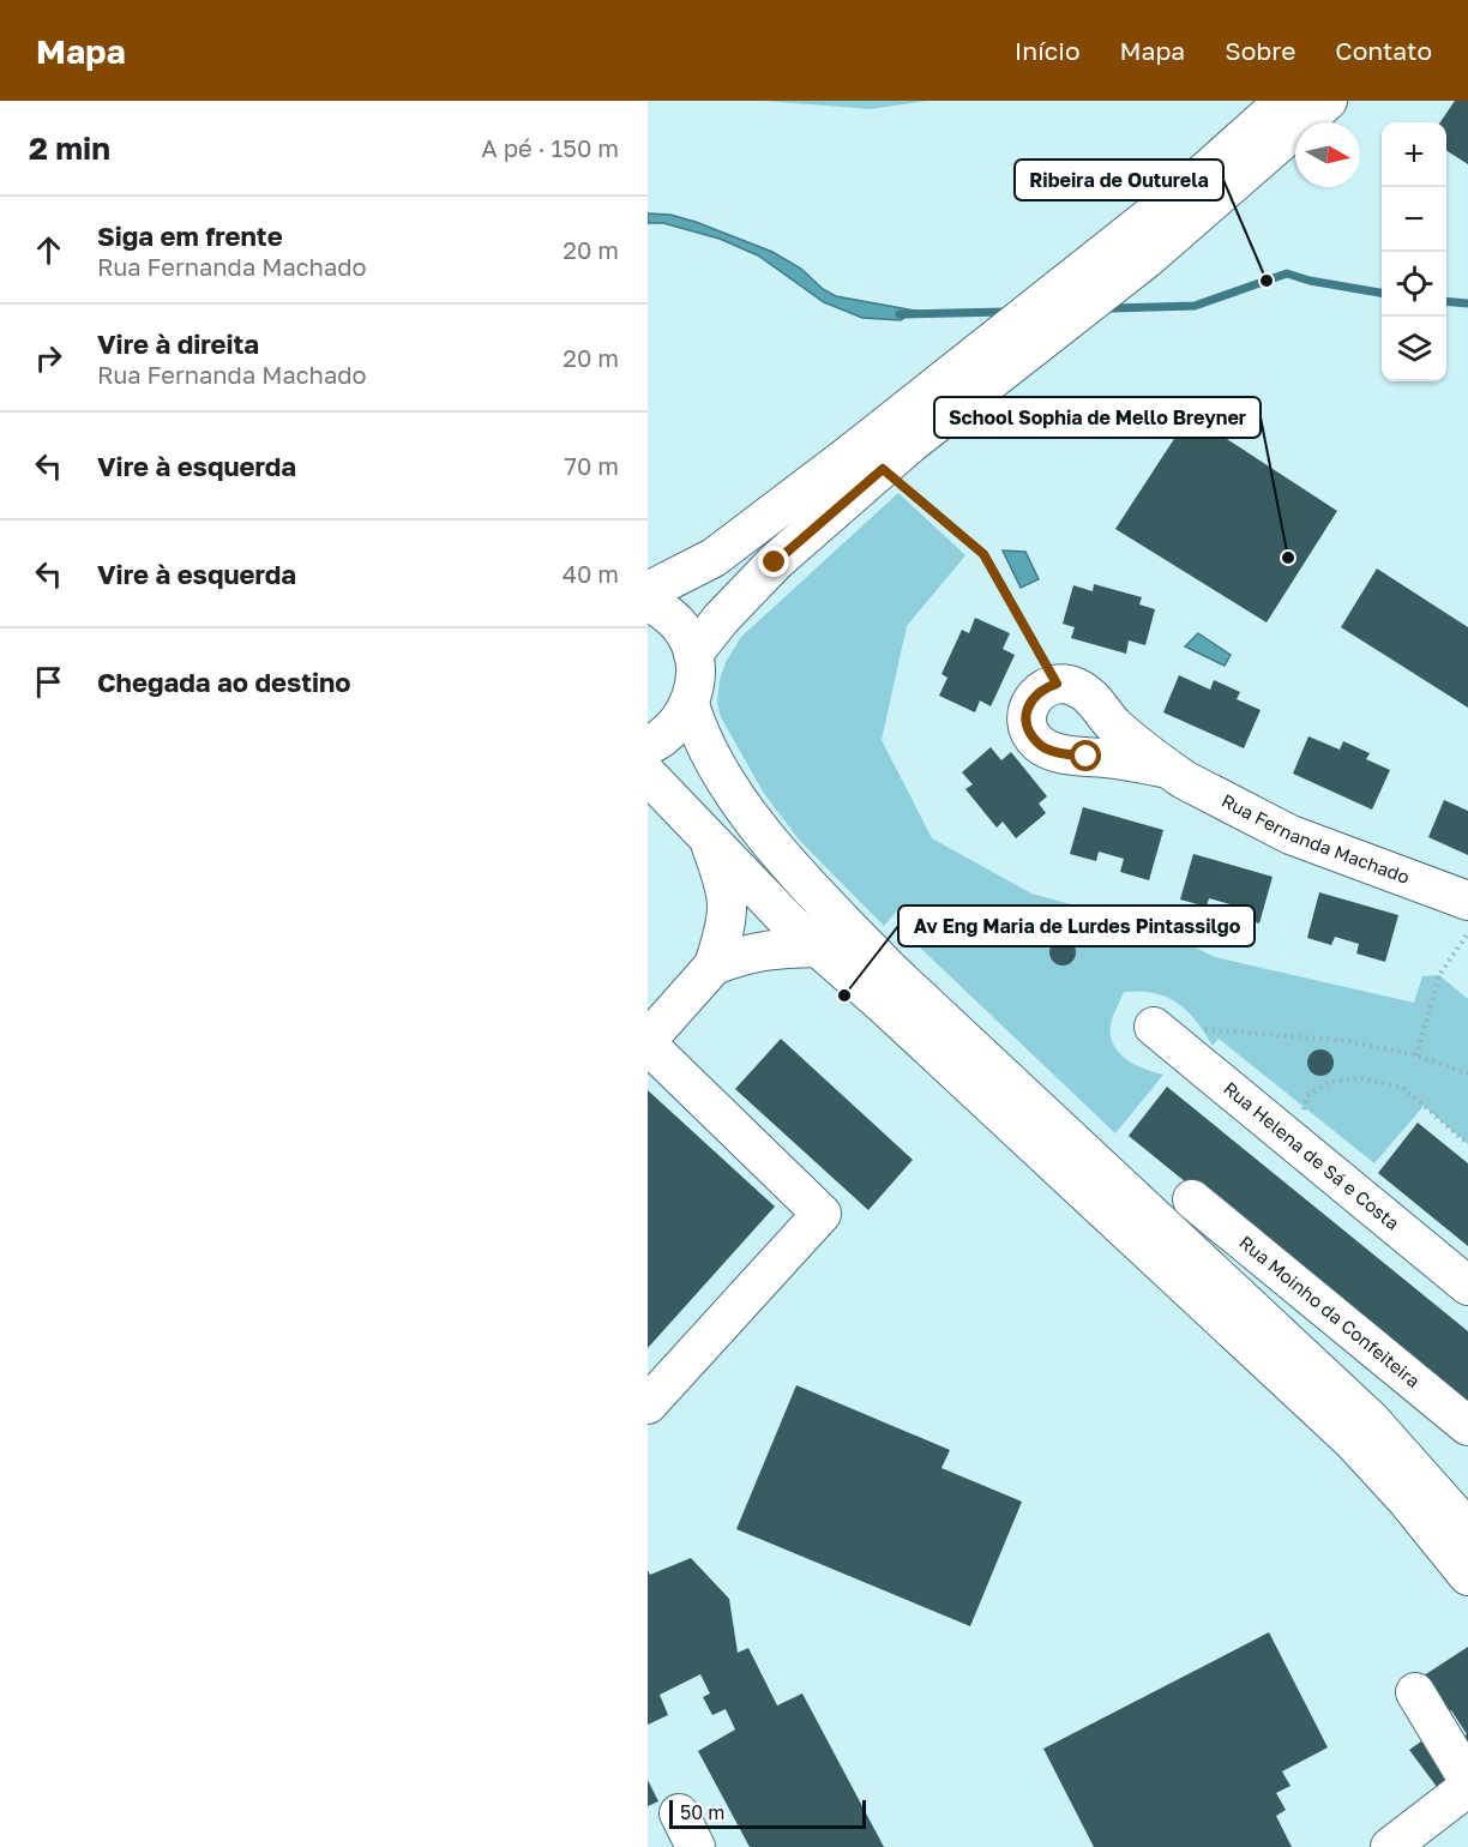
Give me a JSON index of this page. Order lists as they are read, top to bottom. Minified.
{"streets":{"street":["Rua Fernanda Machado","Rua Helena de Sá e Costa","Rua Moinho da Confeiteira"]},"places":["Ribeira de Outurela","School Sophia de Mello Breyner","Av Eng Maria de Lurdes Pintassilgo"],"scale_bar":"50 m","north":"right","page":{"header":"Mapa","nav":["Início","Mapa","Sobre","Contato"],"heading":["2 min","A pé · 150 m"],"map_buttons":["+","−"],"list":[["Siga em frente","Rua Fernanda Machado","20 m"],["Vire à direita","Rua Fernanda Machado","20 m"],["Vire à esquerda","70 m"],["Vire à esquerda","40 m"],"Chegada ao destino"],"scale":"50 m"}}
